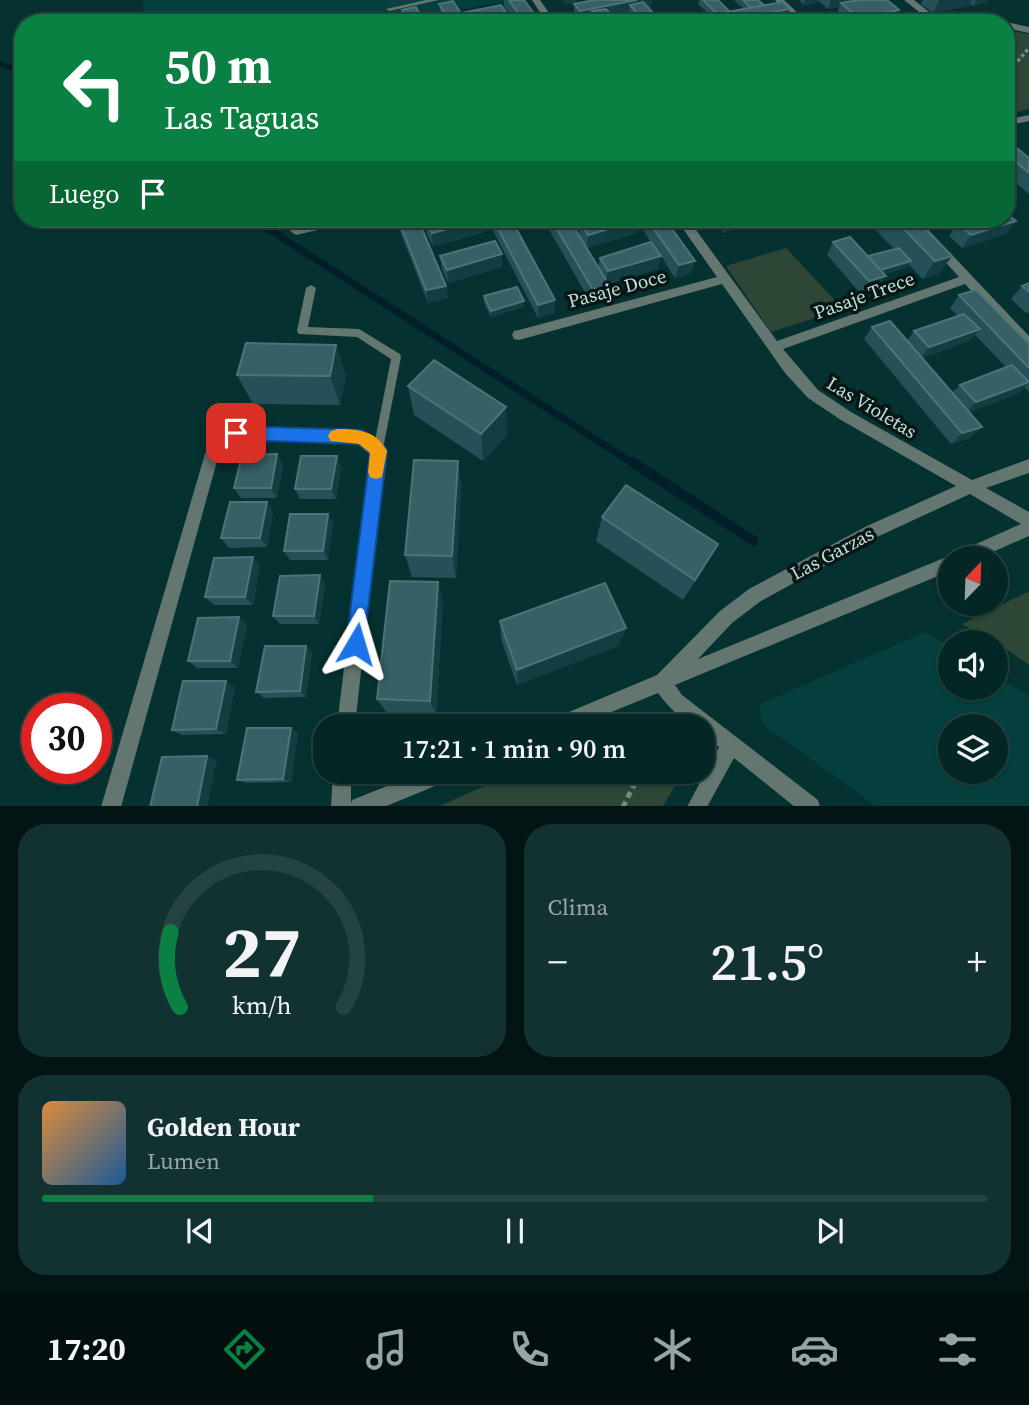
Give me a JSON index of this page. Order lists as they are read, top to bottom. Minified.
{"streets":{"street":["Pasaje Doce","Pasaje Trece","Las Violetas","Las Garzas"]},"crossings":[["Pasaje Doce","Las Violetas"],["Pasaje Trece","Las Violetas"],["Las Violetas","Las Garzas"]],"north":"top right","page":{"turn":["50 m","Las Taguas"],"then":"Luego","limit":"30","trip":"17:21 · 1 min · 90 m","tile":"Clima","heat":["−","21.5°","+"],"song":["Golden Hour","Lumen"],"tabs":"17:20","gauge":["27","km/h"]}}
